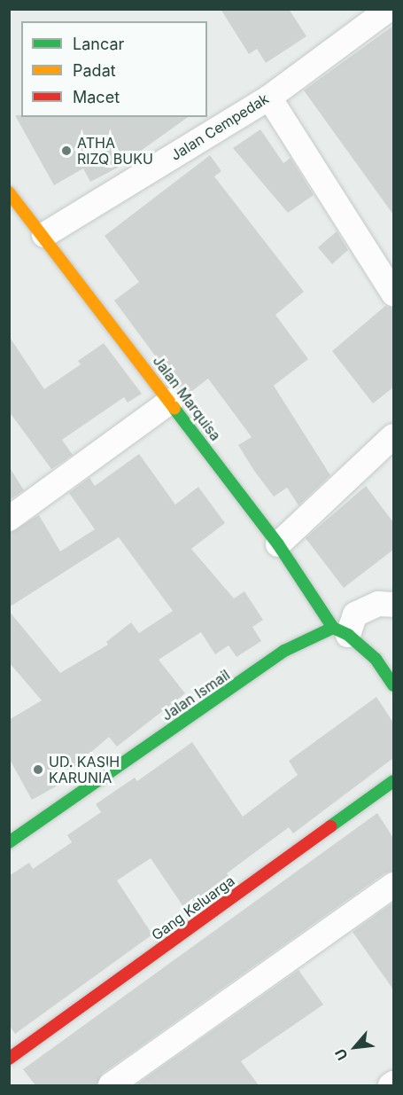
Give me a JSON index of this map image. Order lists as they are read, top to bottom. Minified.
{"streets":{"street":["Jalan Cempedak","Jalan Marquisa","Jalan Ismail","Gang Keluarga"]},"crossings":[["Jalan Cempedak","Jalan Marquisa"],["Jalan Marquisa","Jalan Ismail"]],"places":["ATHA RIZQ BUKU","UD. KASIH KARUNIA"],"legend":["Lancar","Padat","Macet"],"north":"bottom left"}
